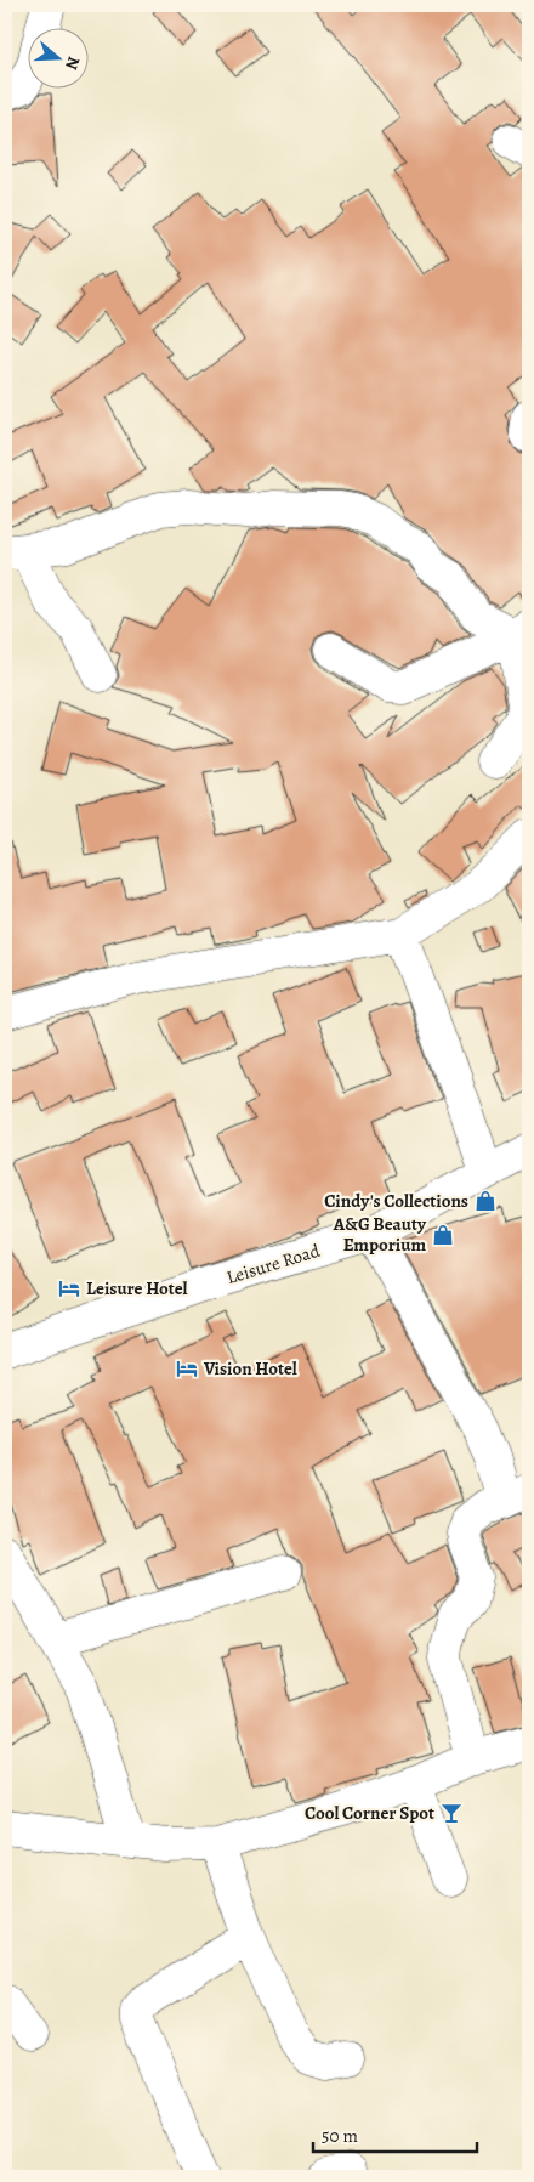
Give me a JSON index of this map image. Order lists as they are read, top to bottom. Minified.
{"streets":{"street":["Leisure Road"]},"places":{"shop":["Cindy's Collections","A&G Beauty Emporium"],"hotel":["Leisure Hotel","Vision Hotel"],"bar":["Cool Corner Spot"]},"scale_bar":"50 m","north":"right"}
